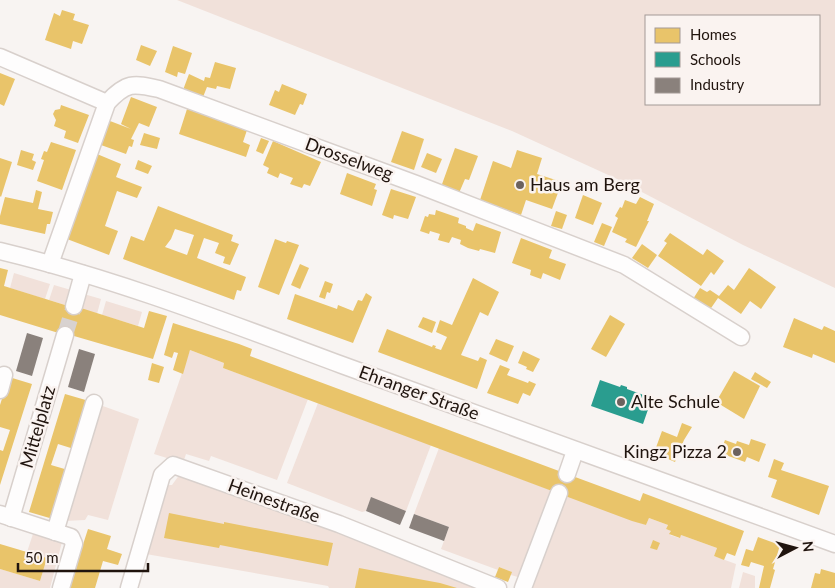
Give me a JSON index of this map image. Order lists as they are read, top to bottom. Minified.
{"streets":{"street":["Drosselweg","Ehranger Straße","Mittelplatz","Heinestraße"]},"places":["Haus am Berg","Alte Schule","Kingz Pizza 2"],"legend":["Homes","Schools","Industry"],"scale_bar":"50 m","north":"right"}
